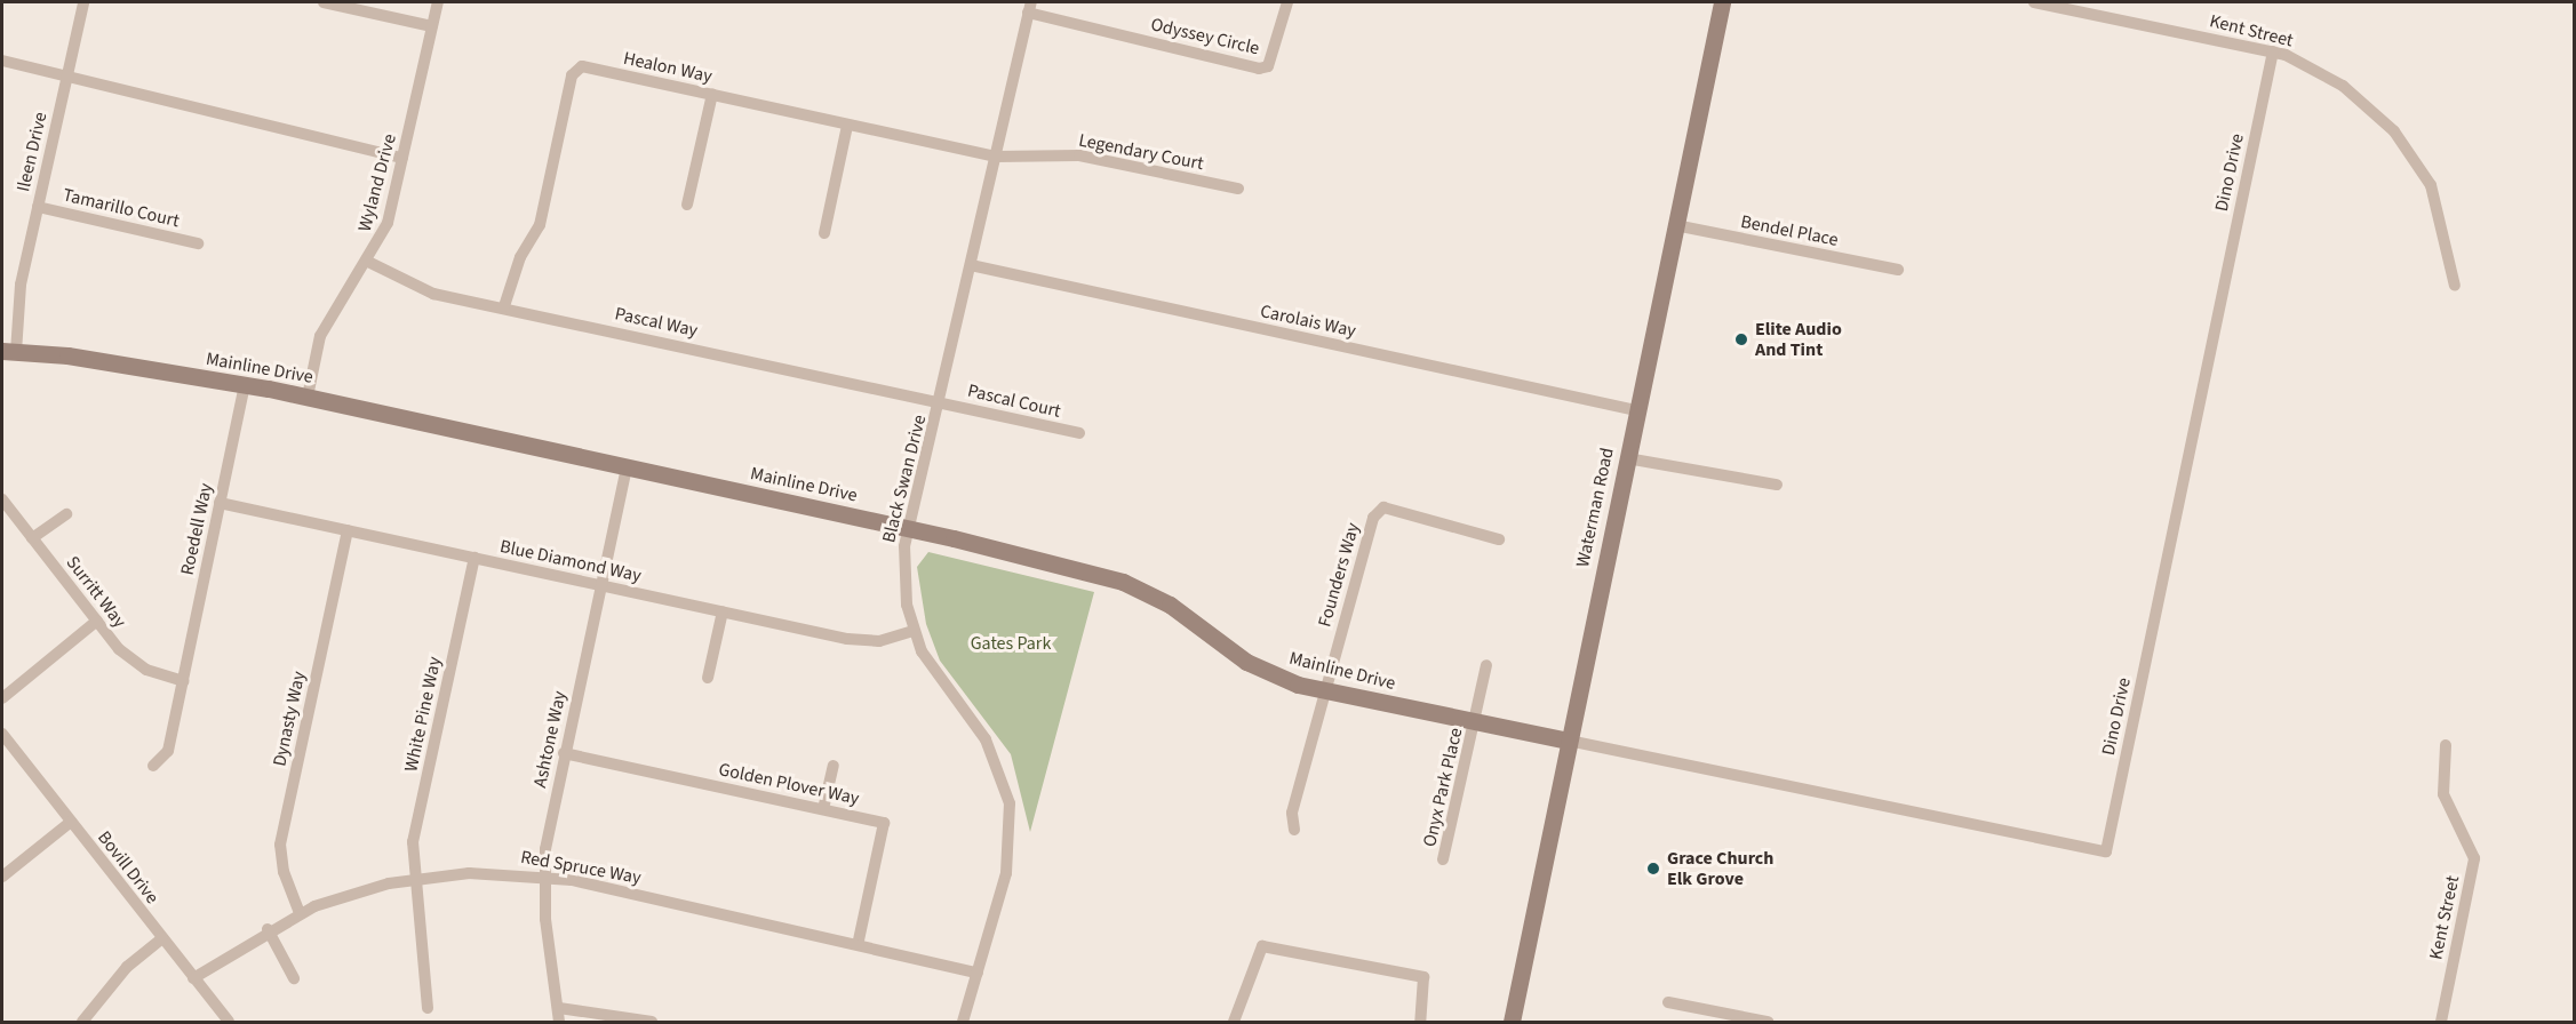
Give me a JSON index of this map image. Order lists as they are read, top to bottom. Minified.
{"streets":{"street":["Kent Street","Odyssey Circle","Healon Way","Ileen Drive","Legendary Court","Dino Drive","Wyland Drive","Tamarillo Court","Bendel Place","Carolais Way","Pascal Way","Mainline Drive","Pascal Court","Black Swan Drive","Waterman Road","Roedell Way","Blue Diamond Way","Founders Way","Surritt Way","White Pine Way","Dynasty Way","Ashtone Way","Golden Plover Way","Onyx Park Place","Bovill Drive","Red Spruce Way"]},"crossings":[["Kent Street","Dino Drive"],["Odyssey Circle","Black Swan Drive"],["Healon Way","Legendary Court"],["Healon Way","Pascal Way"],["Healon Way","Black Swan Drive"],["Ileen Drive","Tamarillo Court"],["Ileen Drive","Mainline Drive"],["Legendary Court","Black Swan Drive"],["Dino Drive","Mainline Drive"],["Dino Drive","Waterman Road"],["Wyland Drive","Pascal Way"],["Wyland Drive","Mainline Drive"],["Bendel Place","Waterman Road"],["Carolais Way","Black Swan Drive"],["Carolais Way","Waterman Road"],["Pascal Way","Pascal Court"],["Pascal Way","Black Swan Drive"],["Mainline Drive","Black Swan Drive"],["Mainline Drive","Waterman Road"],["Mainline Drive","Roedell Way"],["Mainline Drive","Founders Way"],["Mainline Drive","Ashtone Way"],["Mainline Drive","Onyx Park Place"],["Pascal Court","Black Swan Drive"],["Black Swan Drive","Blue Diamond Way"],["Black Swan Drive","Red Spruce Way"],["Roedell Way","Blue Diamond Way"],["Roedell Way","Surritt Way"],["Blue Diamond Way","White Pine Way"],["Blue Diamond Way","Dynasty Way"],["Blue Diamond Way","Ashtone Way"],["White Pine Way","Red Spruce Way"],["Dynasty Way","Red Spruce Way"],["Ashtone Way","Golden Plover Way"],["Ashtone Way","Red Spruce Way"],["Golden Plover Way","Red Spruce Way"],["Bovill Drive","Red Spruce Way"]],"parks":["Gates Park"],"places":["Elite Audio And Tint","Grace Church Elk Grove"]}
